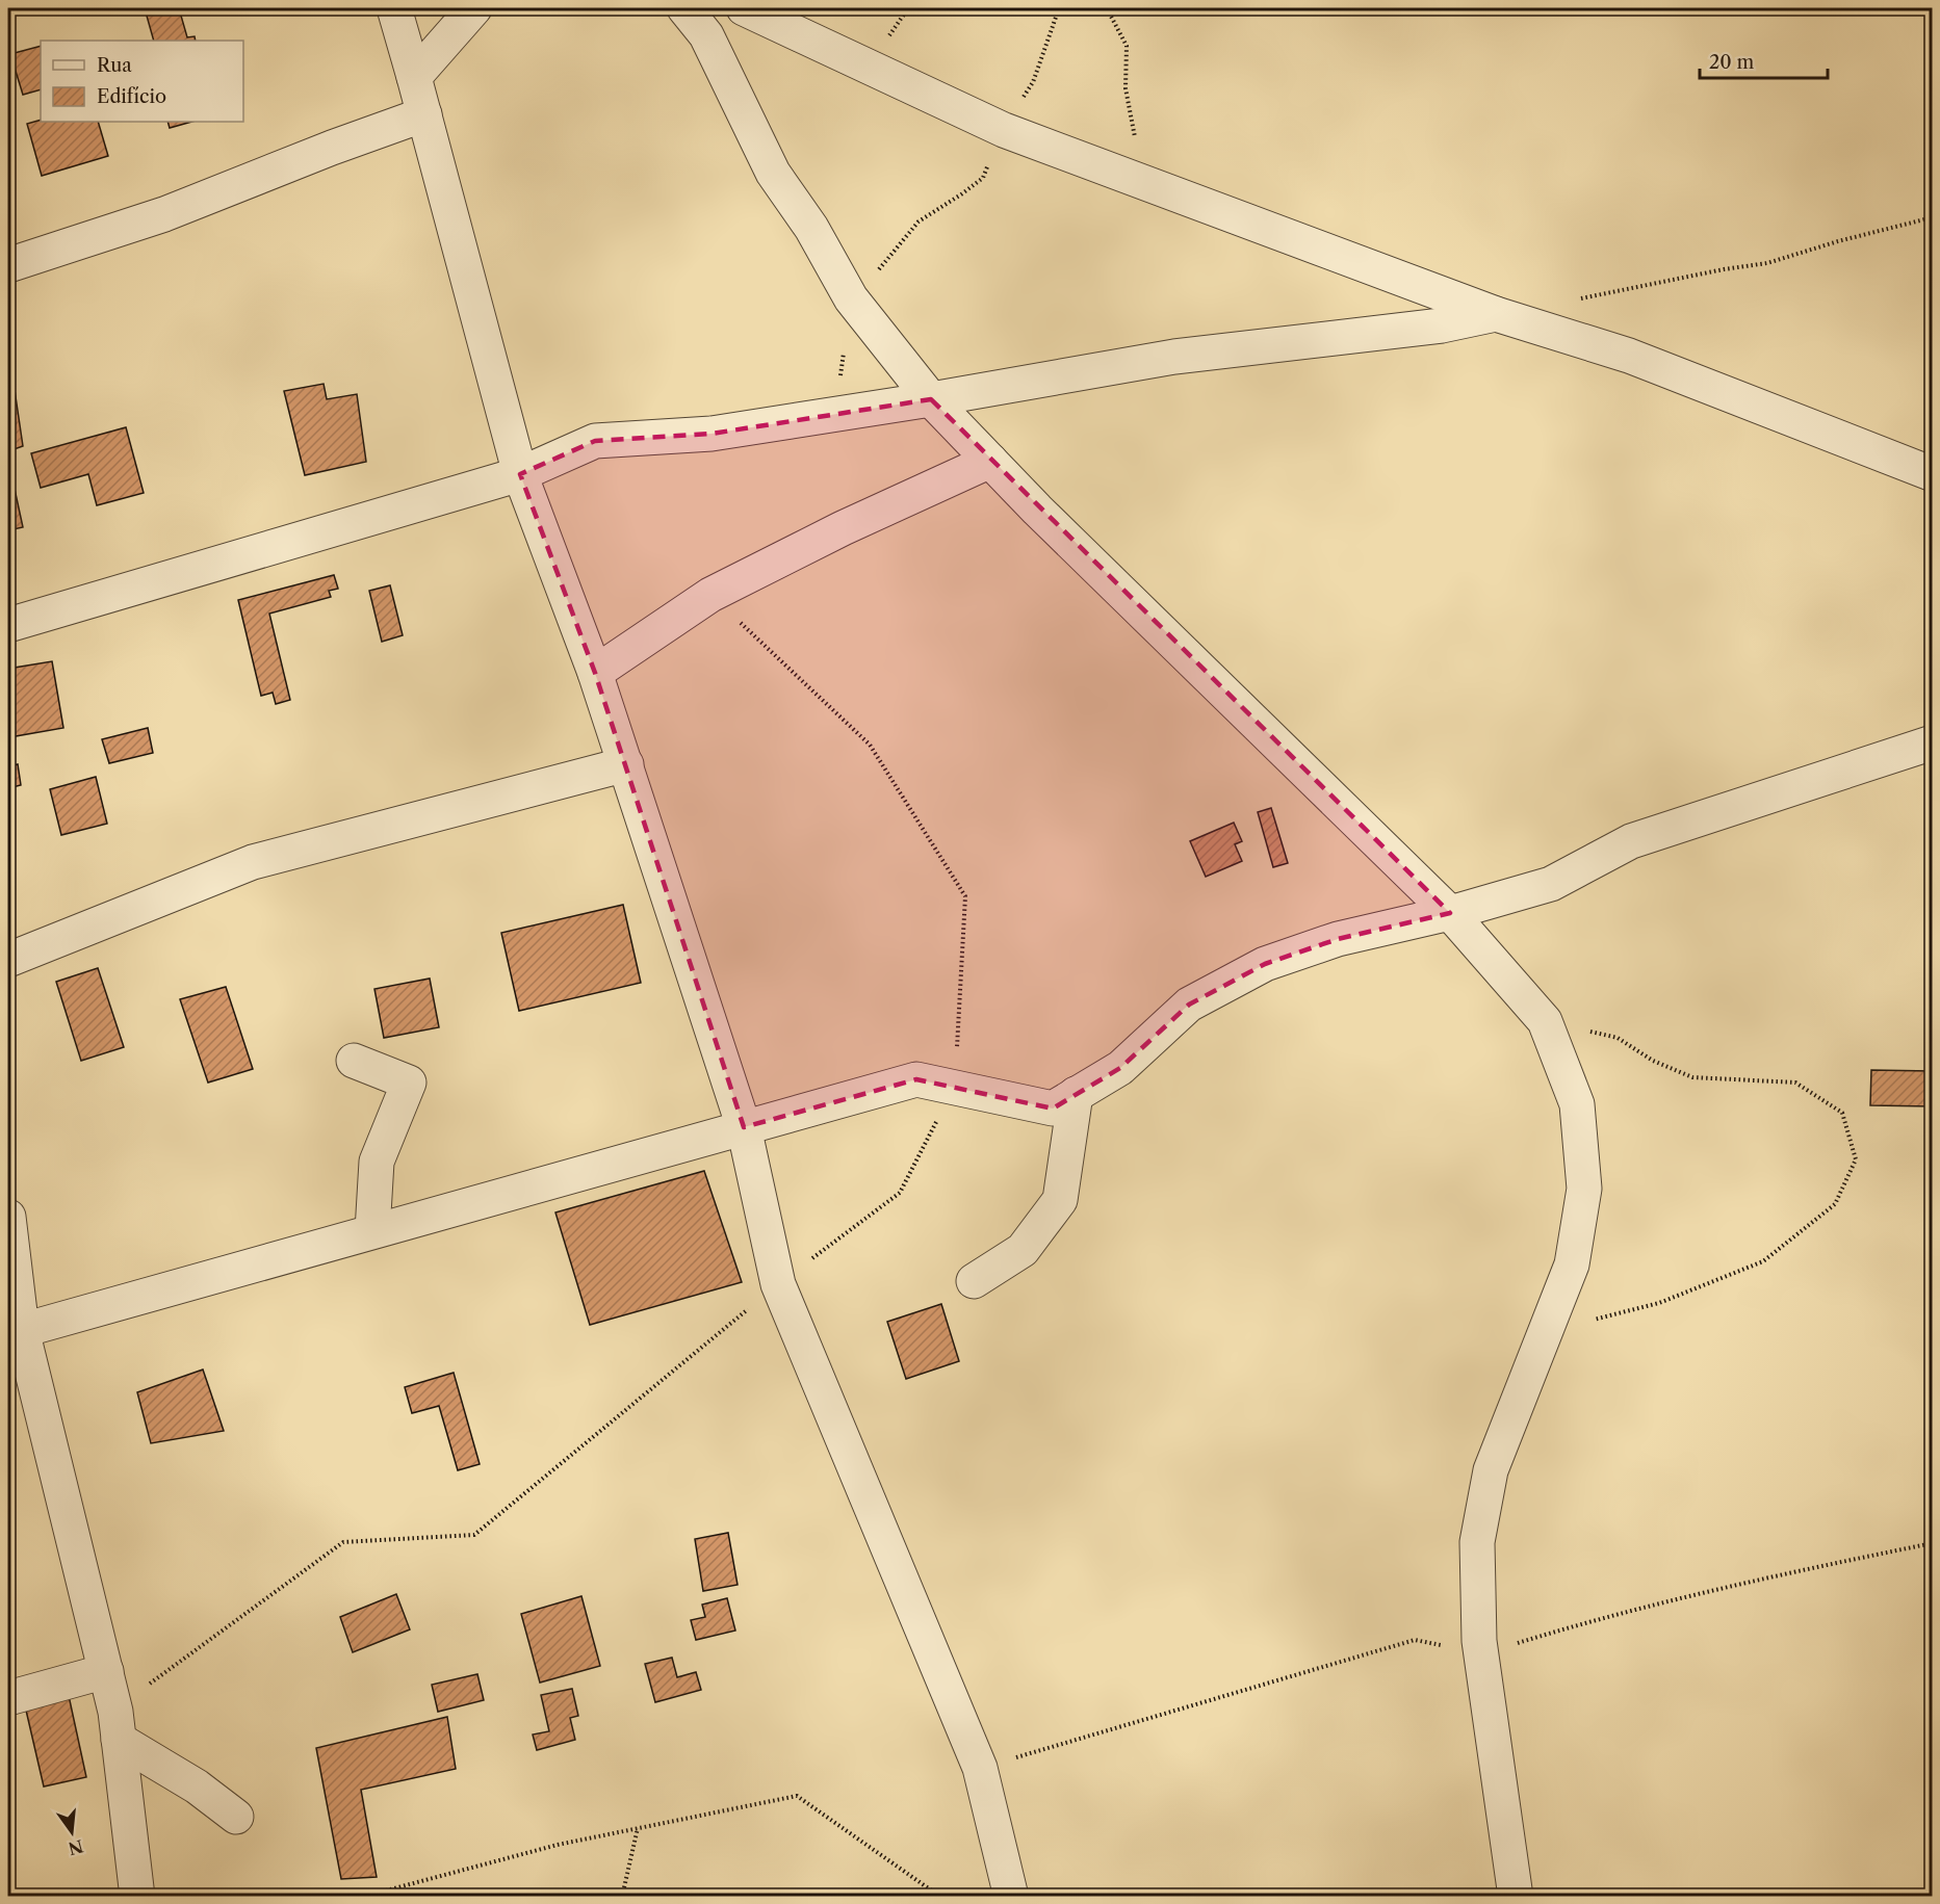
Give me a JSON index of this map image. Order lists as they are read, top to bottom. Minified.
{"legend":["Rua","Edifício"],"scale_bar":"20 m","north":"bottom"}
